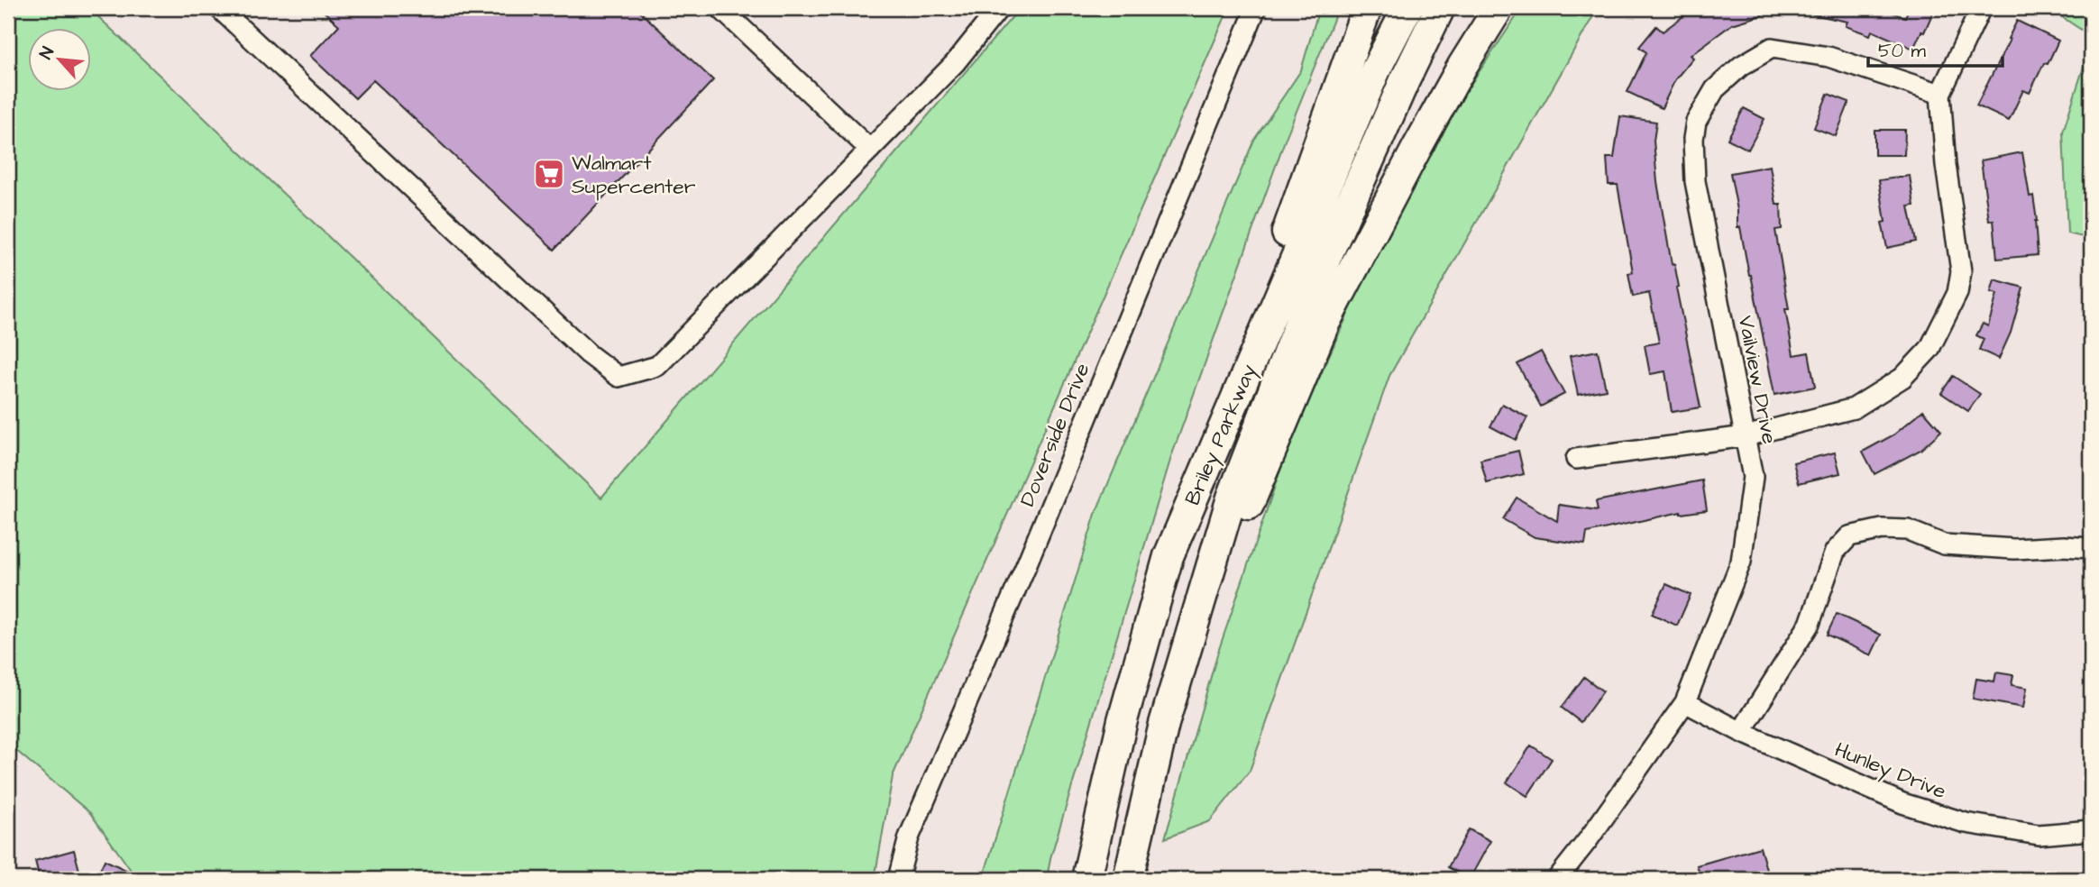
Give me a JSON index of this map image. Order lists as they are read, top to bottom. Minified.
{"streets":{"highway":["Briley Parkway"],"street":["Vailview Drive","Doverside Drive","Hunley Drive"]},"crossings":[["Vailview Drive","Hunley Drive"]],"places":{"supermarket":["Walmart Supercenter"]},"scale_bar":"50 m","north":"top left"}
